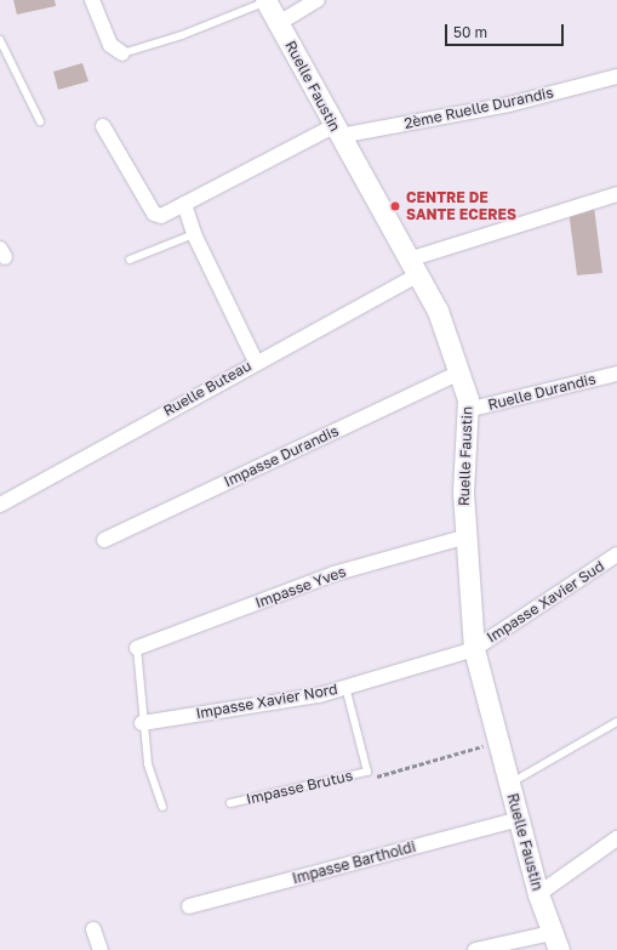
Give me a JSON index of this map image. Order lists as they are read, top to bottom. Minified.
{"streets":{"street":["Ruelle Faustin","2ème Ruelle Durandis","Ruelle Buteau","Ruelle Durandis","Impasse Durandis","Impasse Yves","Impasse Xavier Sud","Impasse Xavier Nord","Impasse Bartholdi"],"lane":["Impasse Brutus"]},"crossings":[["Ruelle Faustin","2ème Ruelle Durandis"],["Ruelle Faustin","Ruelle Buteau"],["Ruelle Faustin","Ruelle Durandis"],["Ruelle Faustin","Impasse Durandis"],["Ruelle Faustin","Impasse Yves"],["Ruelle Faustin","Impasse Xavier Sud"],["Ruelle Faustin","Impasse Xavier Nord"],["Ruelle Faustin","Impasse Brutus"],["Ruelle Faustin","Impasse Bartholdi"],["Impasse Xavier Sud","Impasse Xavier Nord"],["Impasse Xavier Nord","Impasse Brutus"]],"places":["CENTRE DE SANTE ECERES"],"scale_bar":"50 m"}
